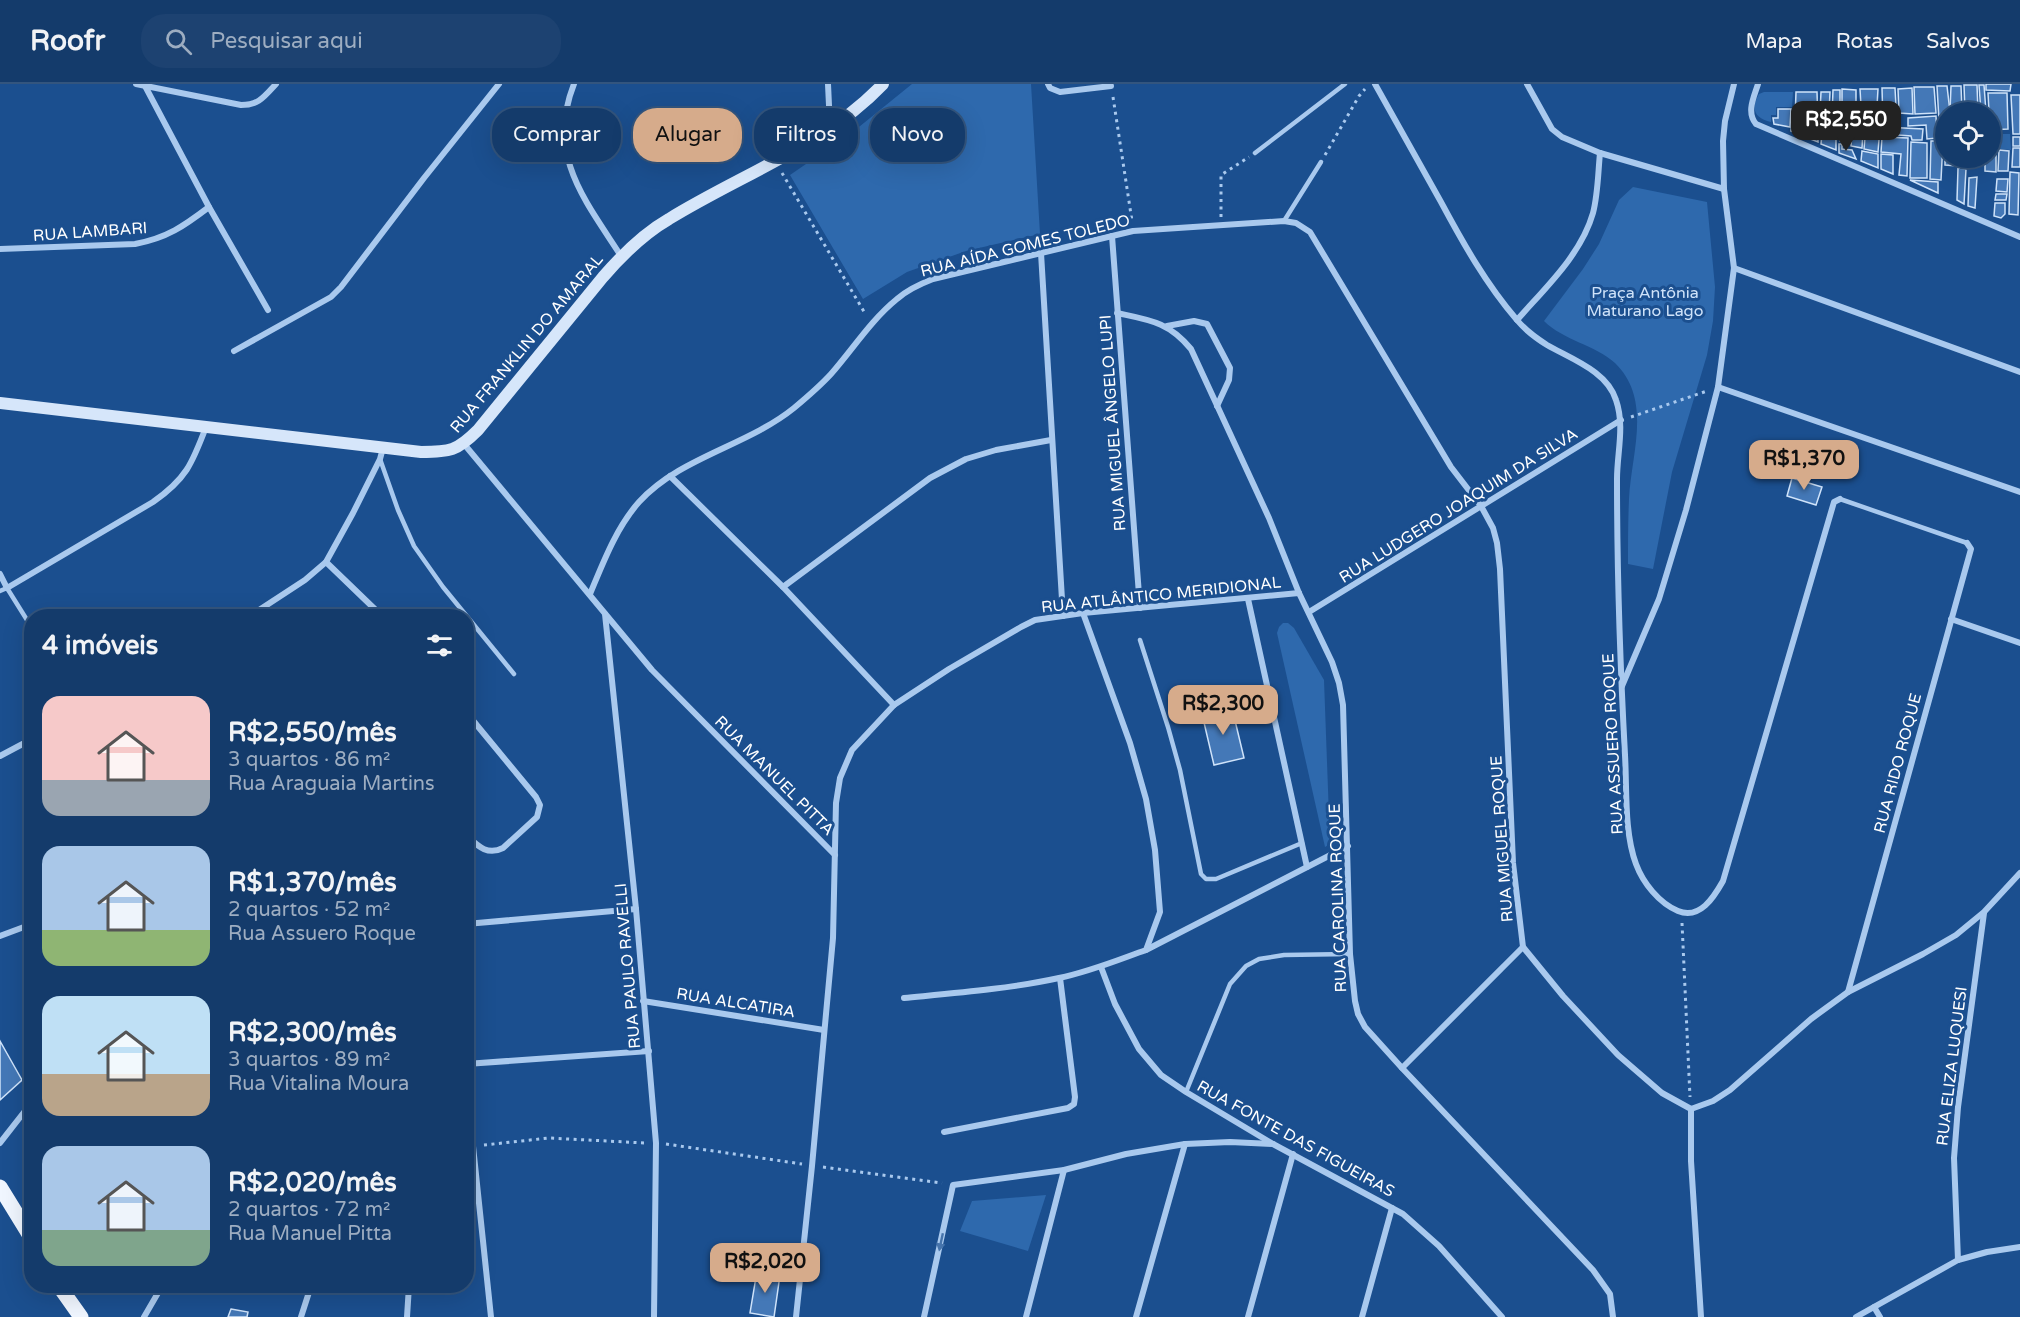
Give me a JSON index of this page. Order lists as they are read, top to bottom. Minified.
{"streets":{"street":["RUA LAMBARI","RUA AÍDA GOMES TOLEDO","RUA FRANKLIN DO AMARAL","RUA MIGUEL ÂNGELO LUPI","RUA LUDGERO JOAQUIM DA SILVA","RUA ATLÂNTICO MERIDIONAL","RUA ASSUERO ROQUE","RUA RIDO ROQUE","RUA MANUEL PITTA","RUA MIGUEL ROQUE","RUA CAROLINA ROQUE","RUA PAULO RAVELLI","RUA ALCATIRA","RUA ELIZA LUQUESI","RUA FONTE DAS FIGUEIRAS"]},"crossings":[["RUA AÍDA GOMES TOLEDO","RUA MIGUEL ÂNGELO LUPI"],["RUA AÍDA GOMES TOLEDO","RUA MANUEL PITTA"],["RUA FRANKLIN DO AMARAL","RUA MANUEL PITTA"],["RUA MIGUEL ÂNGELO LUPI","RUA ATLÂNTICO MERIDIONAL"],["RUA MIGUEL ÂNGELO LUPI","RUA CAROLINA ROQUE"],["RUA LUDGERO JOAQUIM DA SILVA","RUA ASSUERO ROQUE"],["RUA LUDGERO JOAQUIM DA SILVA","RUA MIGUEL ROQUE"],["RUA LUDGERO JOAQUIM DA SILVA","RUA CAROLINA ROQUE"],["RUA ATLÂNTICO MERIDIONAL","RUA MANUEL PITTA"],["RUA ATLÂNTICO MERIDIONAL","RUA CAROLINA ROQUE"],["RUA MANUEL PITTA","RUA PAULO RAVELLI"],["RUA MANUEL PITTA","RUA ALCATIRA"],["RUA PAULO RAVELLI","RUA ALCATIRA"]],"parks":["Praça Antônia Maturano Lago"],"page":{"header":"Roofr","search":"Pesquisar aqui","nav":["Mapa","Rotas","Salvos"],"price":["R$2,550","R$1,370","R$2,300","R$2,020"],"chip":["Comprar","Alugar","Filtros","Novo"],"heading":"4 imóveis","list":[{"name":"R$2,550/mês","note":"3 quartos · 86 m² · Rua Araguaia Martins"},{"name":"R$1,370/mês","note":"2 quartos · 52 m² · Rua Assuero Roque"},{"name":"R$2,300/mês","note":"3 quartos · 89 m² · Rua Vitalina Moura"},{"name":"R$2,020/mês","note":"2 quartos · 72 m² · Rua Manuel Pitta"}]}}
